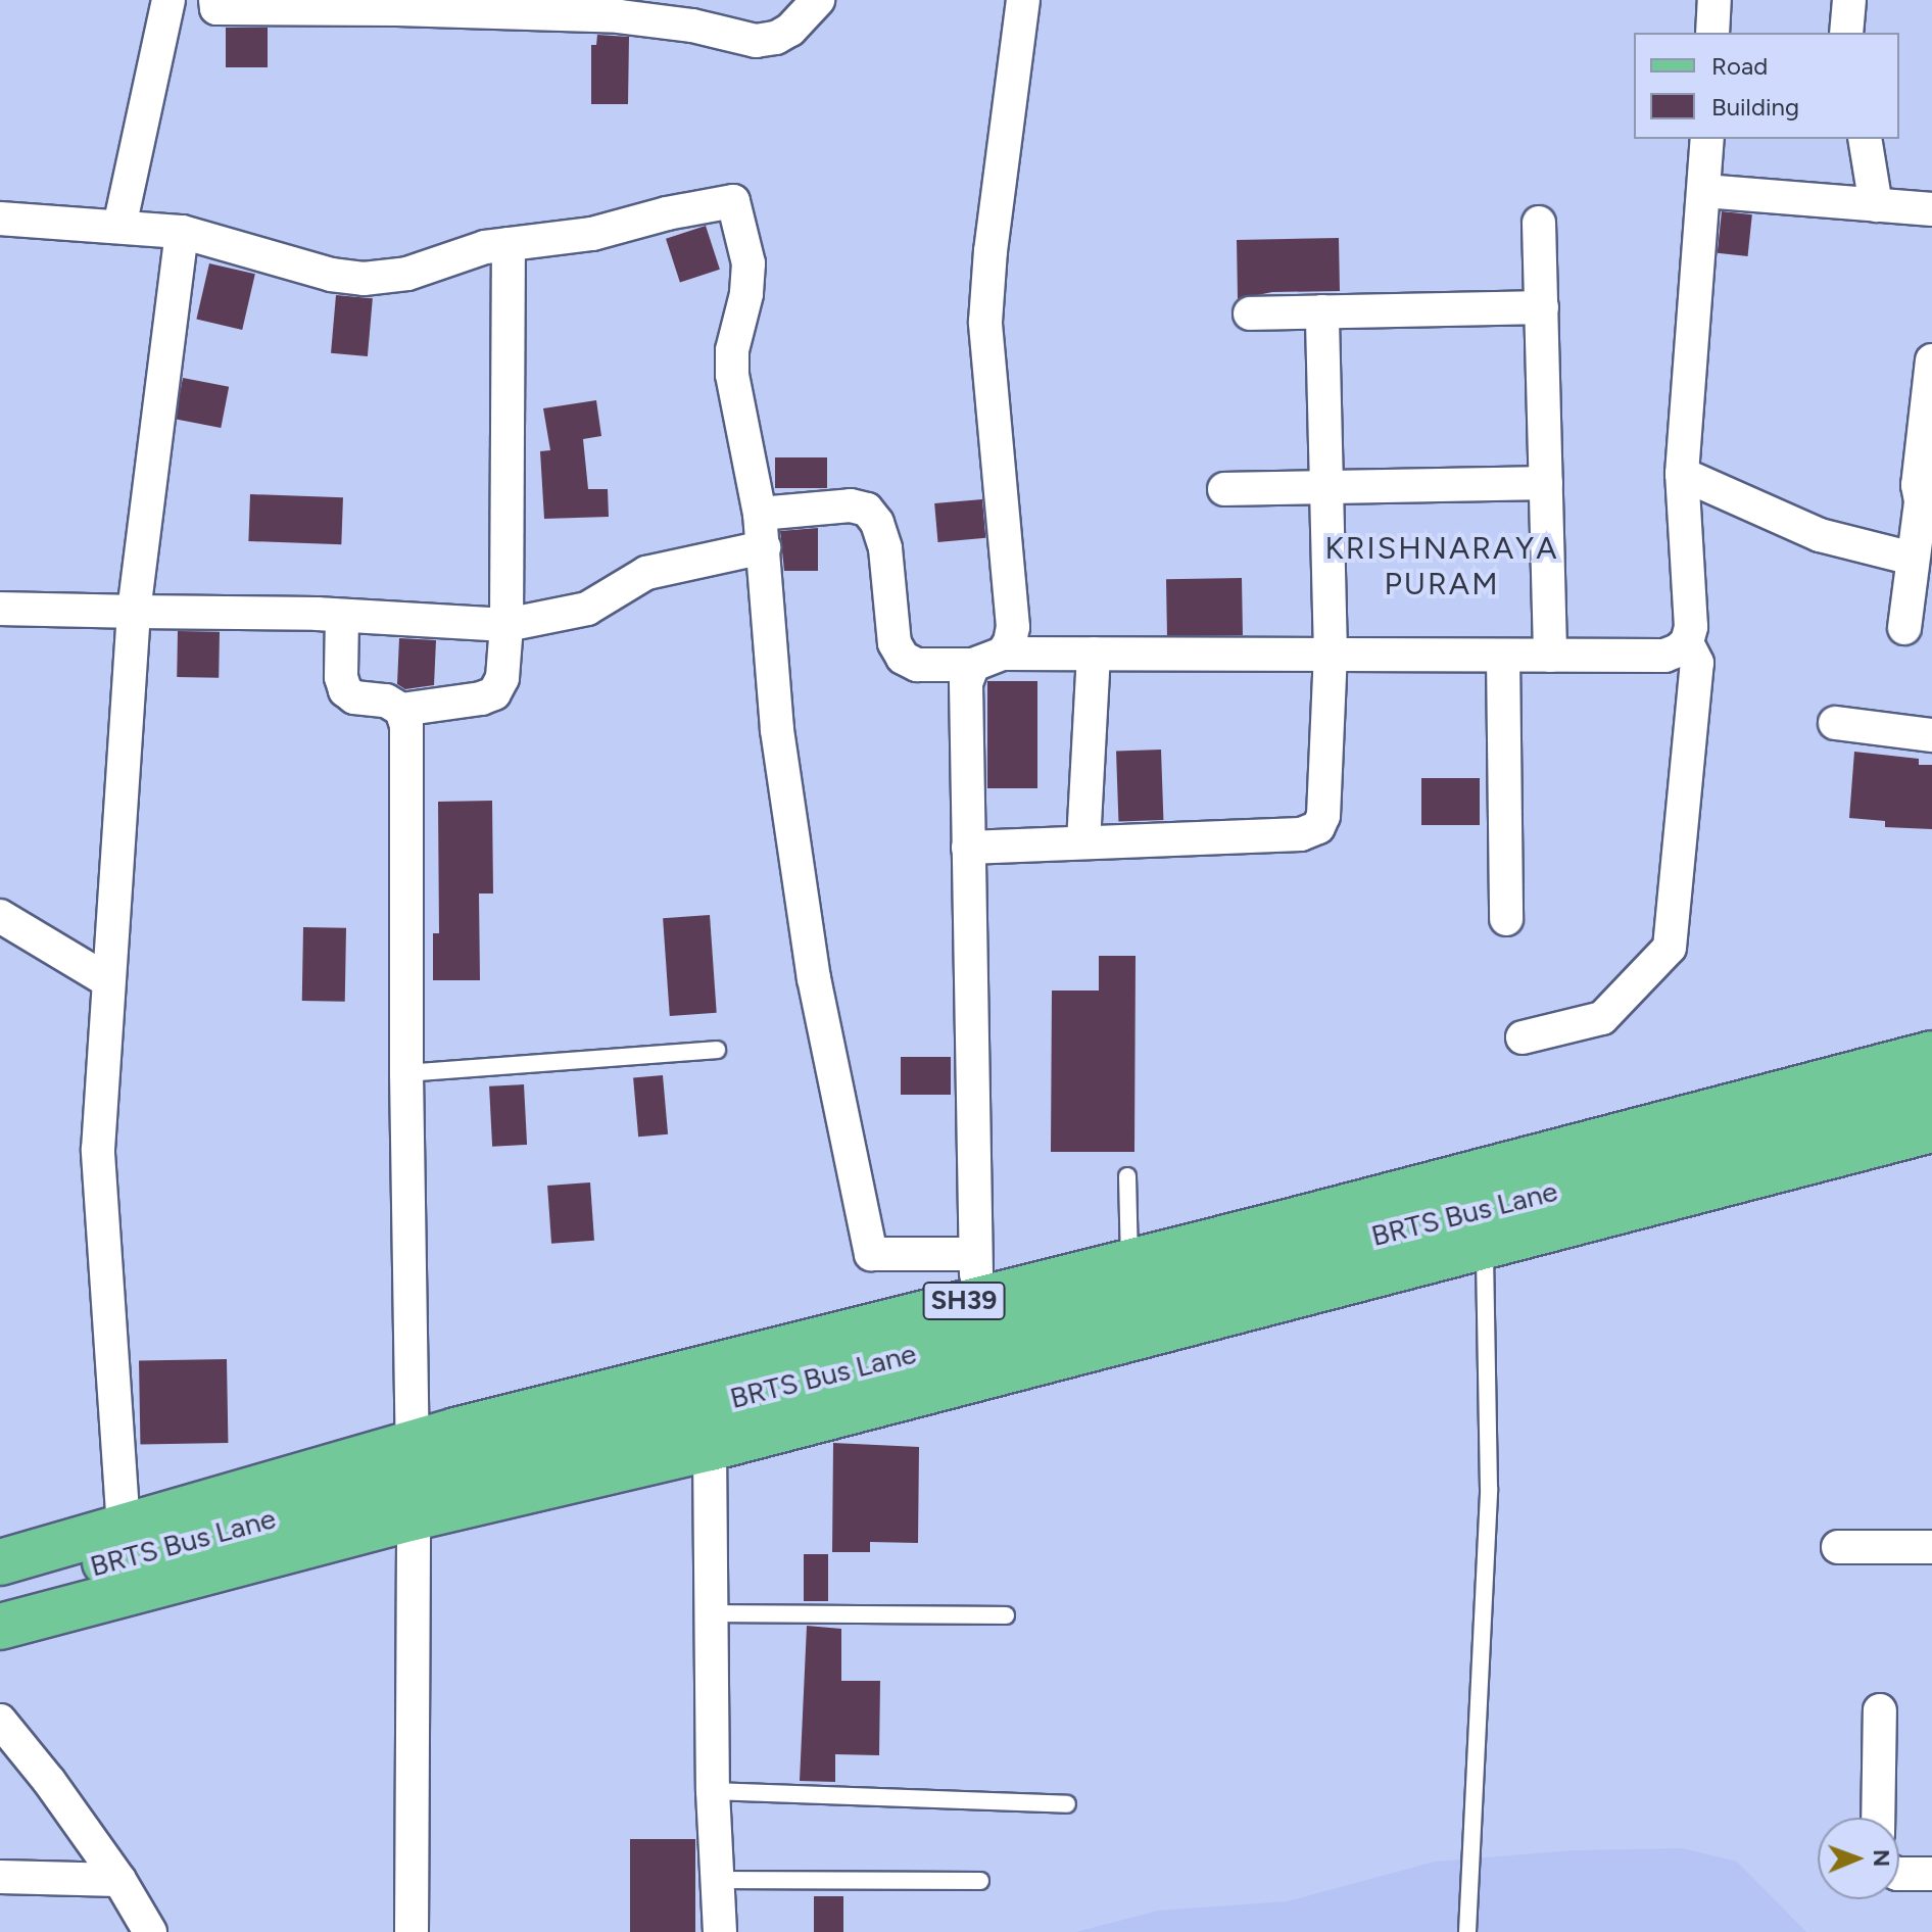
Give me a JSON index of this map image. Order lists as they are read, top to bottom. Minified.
{"streets":{"main road":["BRTS Bus Lane","SH39"]},"districts":["KRISHNARAYA PURAM"],"legend":["Road","Building"],"north":"right"}
